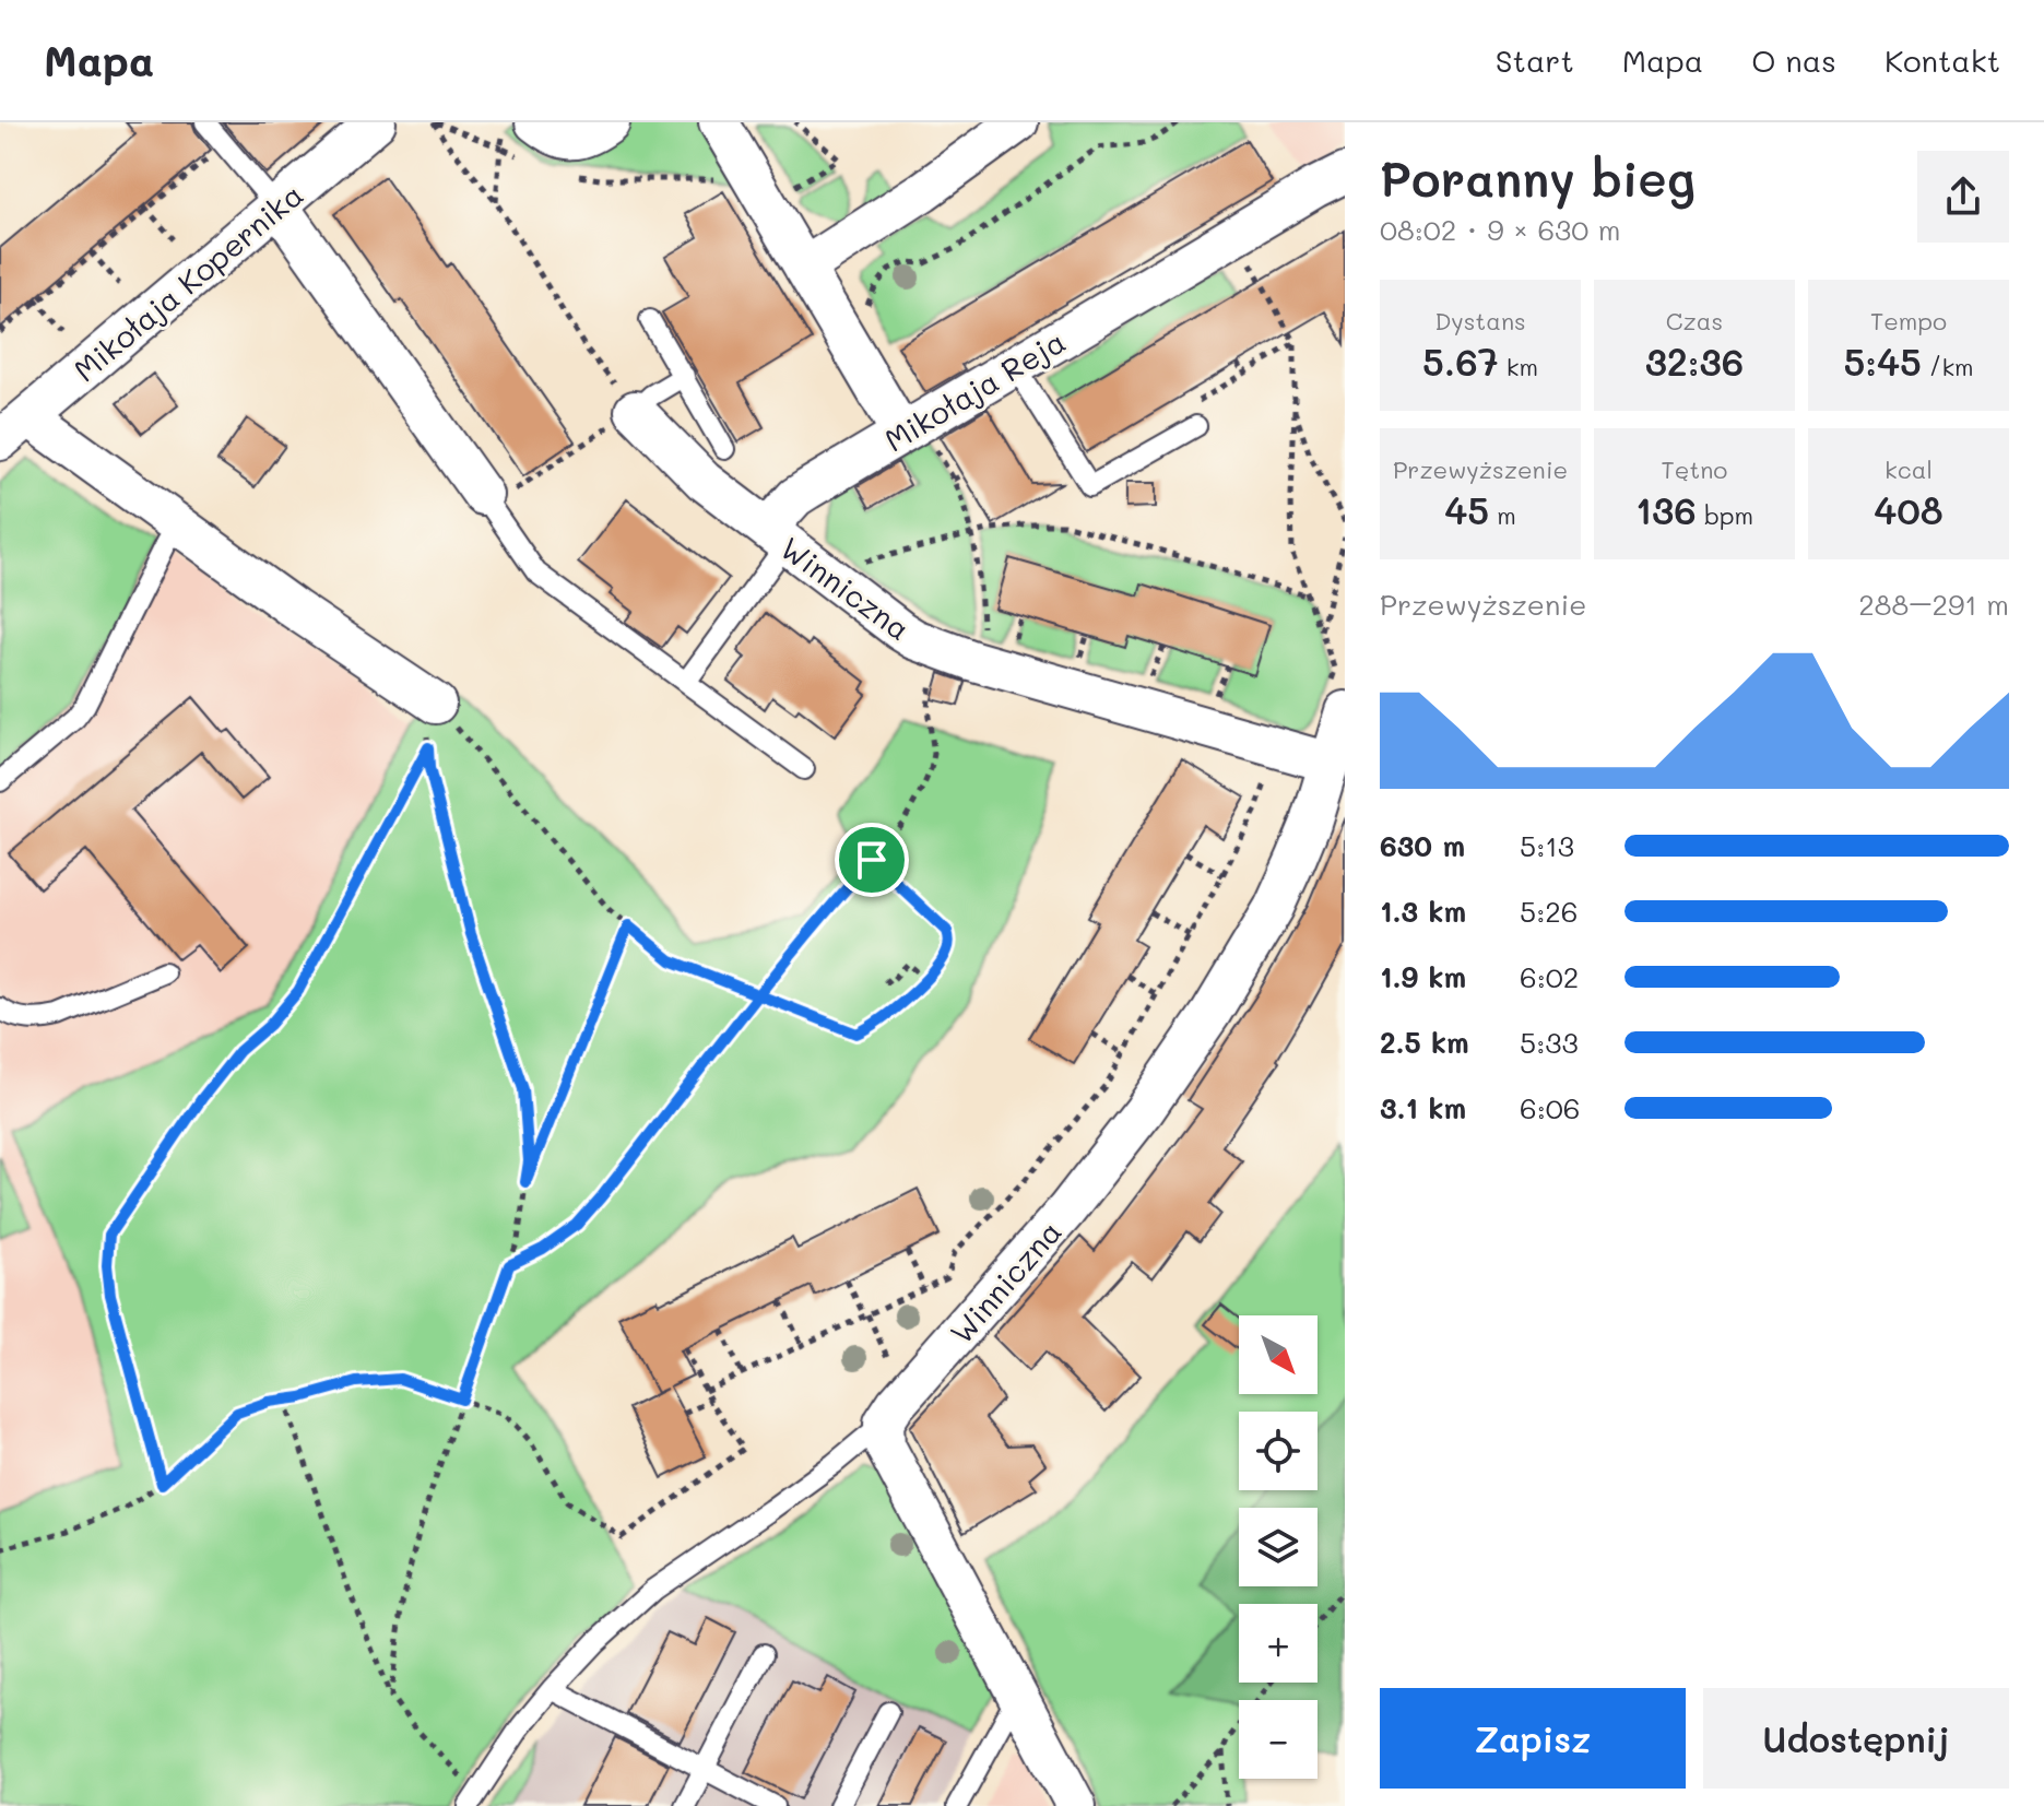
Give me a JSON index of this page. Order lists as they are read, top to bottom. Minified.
{"streets":{"street":["Mikołaja Kopernika","Mikołaja Reja","Winniczna"]},"crossings":[["Mikołaja Reja","Winniczna"]],"north":"bottom right","page":{"header":"Mapa","nav":["Start","Mapa","O nas","Kontakt"],"heading":["Poranny bieg","08:02 · 9 × 630 m"],"stats":[["Dystans","5.67 km"],["Czas","32:36"],["Tempo","5:45 /km"],["Przewyższenie","45 m"],["Tętno","136 bpm"],["kcal","408"]],"chart":["Przewyższenie","288–291 m"],"list":[{"name":"630 m","note":"5:13"},{"name":"1.3 km","note":"5:26"},{"name":"1.9 km","note":"6:02"},{"name":"2.5 km","note":"5:33"},{"name":"3.1 km","note":"6:06"}],"map_buttons":["+","−"],"buttons":["Zapisz","Udostępnij"]}}
